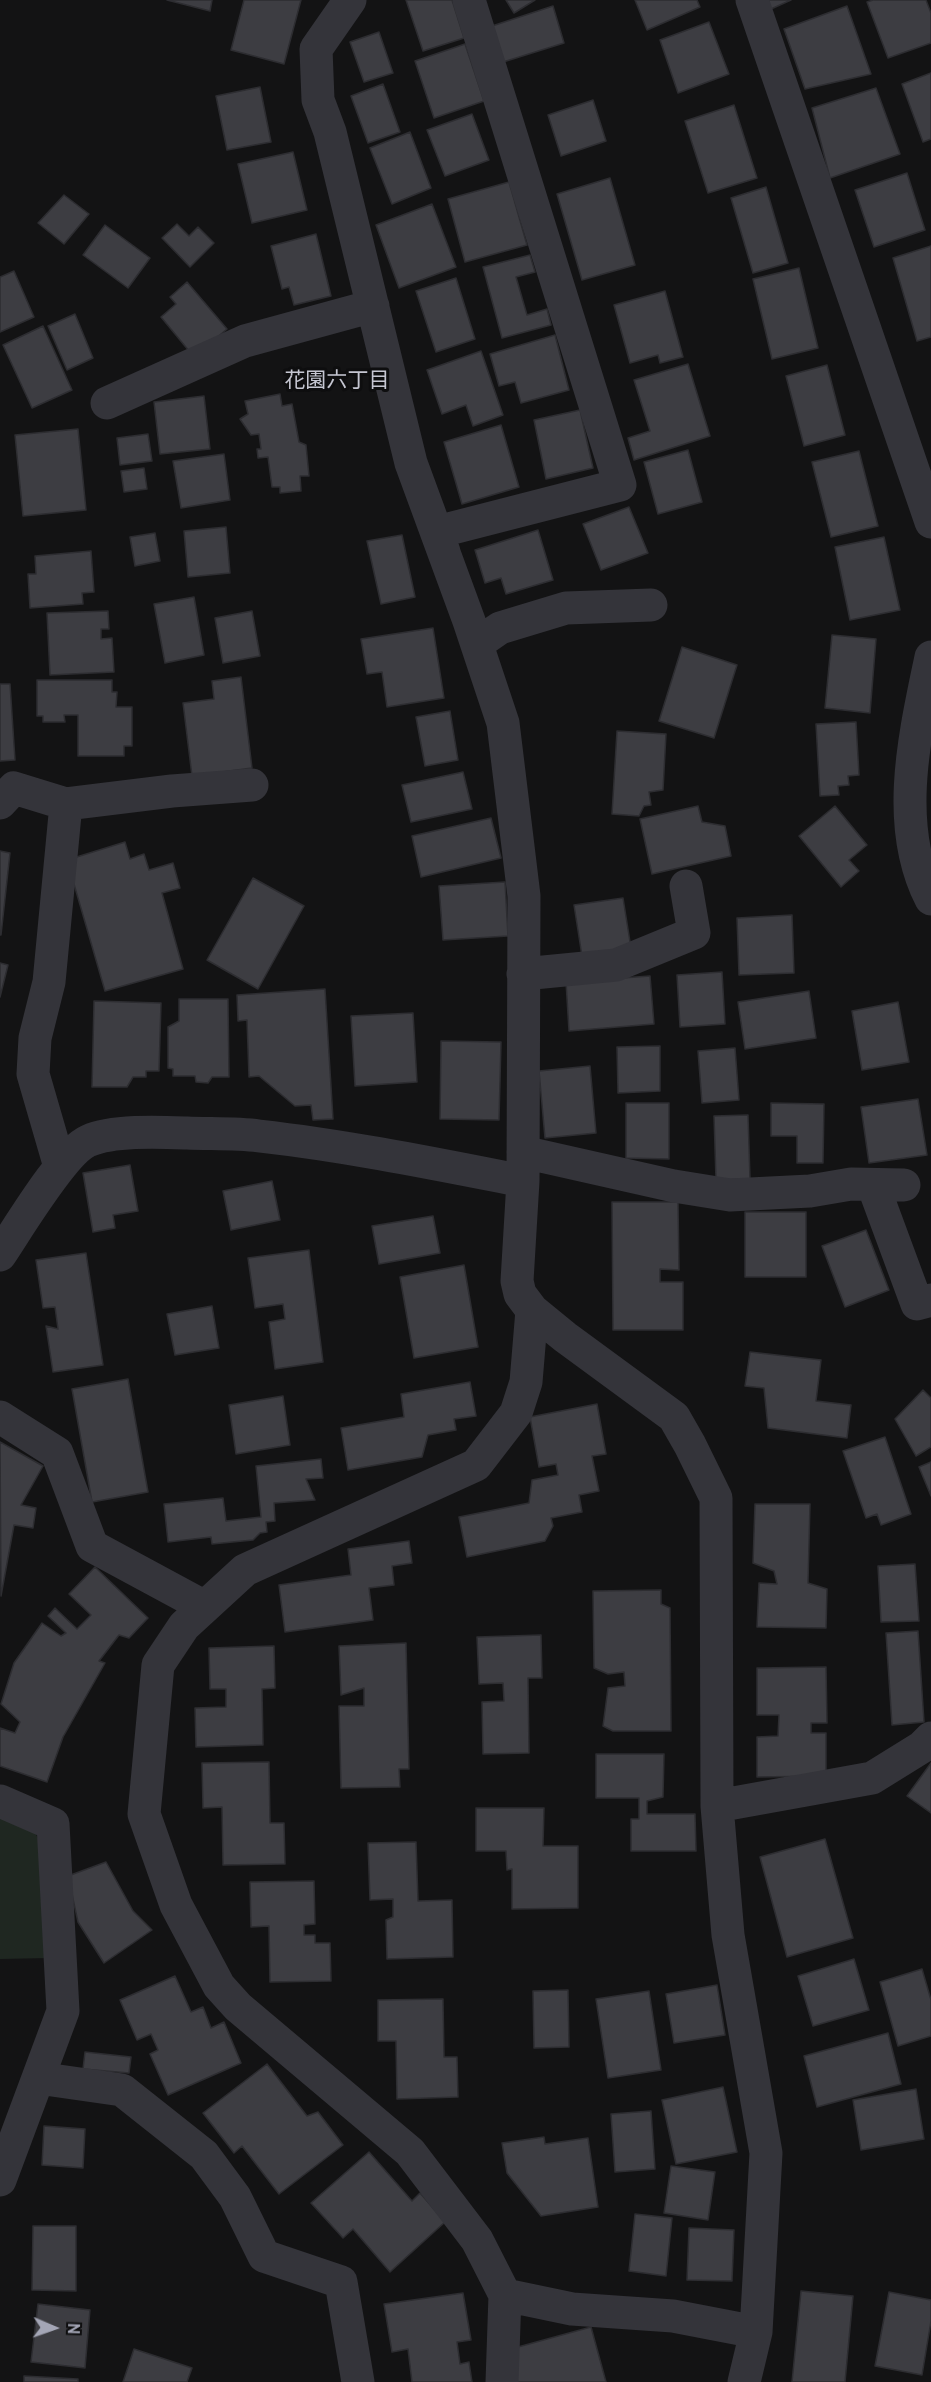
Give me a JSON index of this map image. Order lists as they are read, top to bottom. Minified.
{"districts":["花園六丁目"],"north":"right"}
